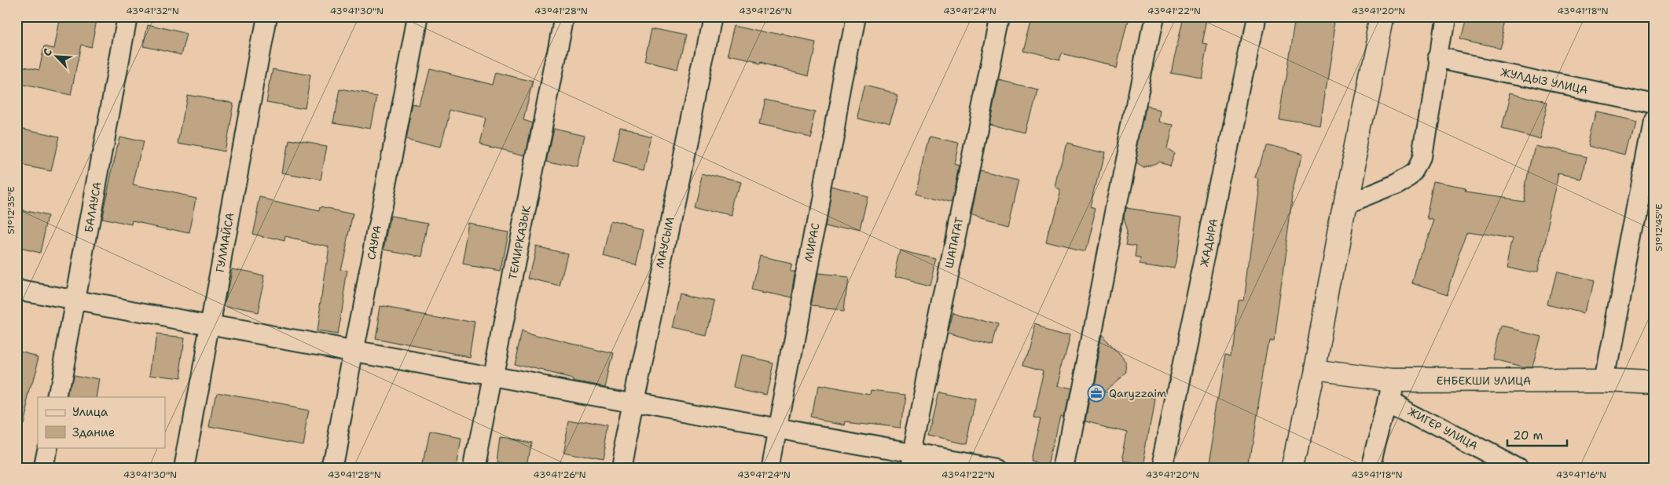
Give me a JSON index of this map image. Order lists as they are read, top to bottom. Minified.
{"streets":{"main road":["ЕНБЕКШИ УЛИЦА"],"street":["ЖУЛДЫЗ УЛИЦА","БАЛАУСА","ГУЛМАЙСА","САУРА","ТЕМИРКАЗЫК","МАУСЫМ","МИРАС","ШАПАГАТ","ЖАДЫРА","ЖИГЕР УЛИЦА"]},"crossings":[["ЕНБЕКШИ УЛИЦА","ЖИГЕР УЛИЦА"]],"places":{"office":["Qaryzzaim"]},"legend":["Улица","Здание"],"scale_bar":"20 m","north":"top left","coordinates":["43°41'32\"N","43°41'30\"N","43°41'28\"N","43°41'26\"N","43°41'24\"N","43°41'22\"N","43°41'20\"N","43°41'18\"N","51°12'35\"E","51°12'45\"E","43°41'16\"N"]}
